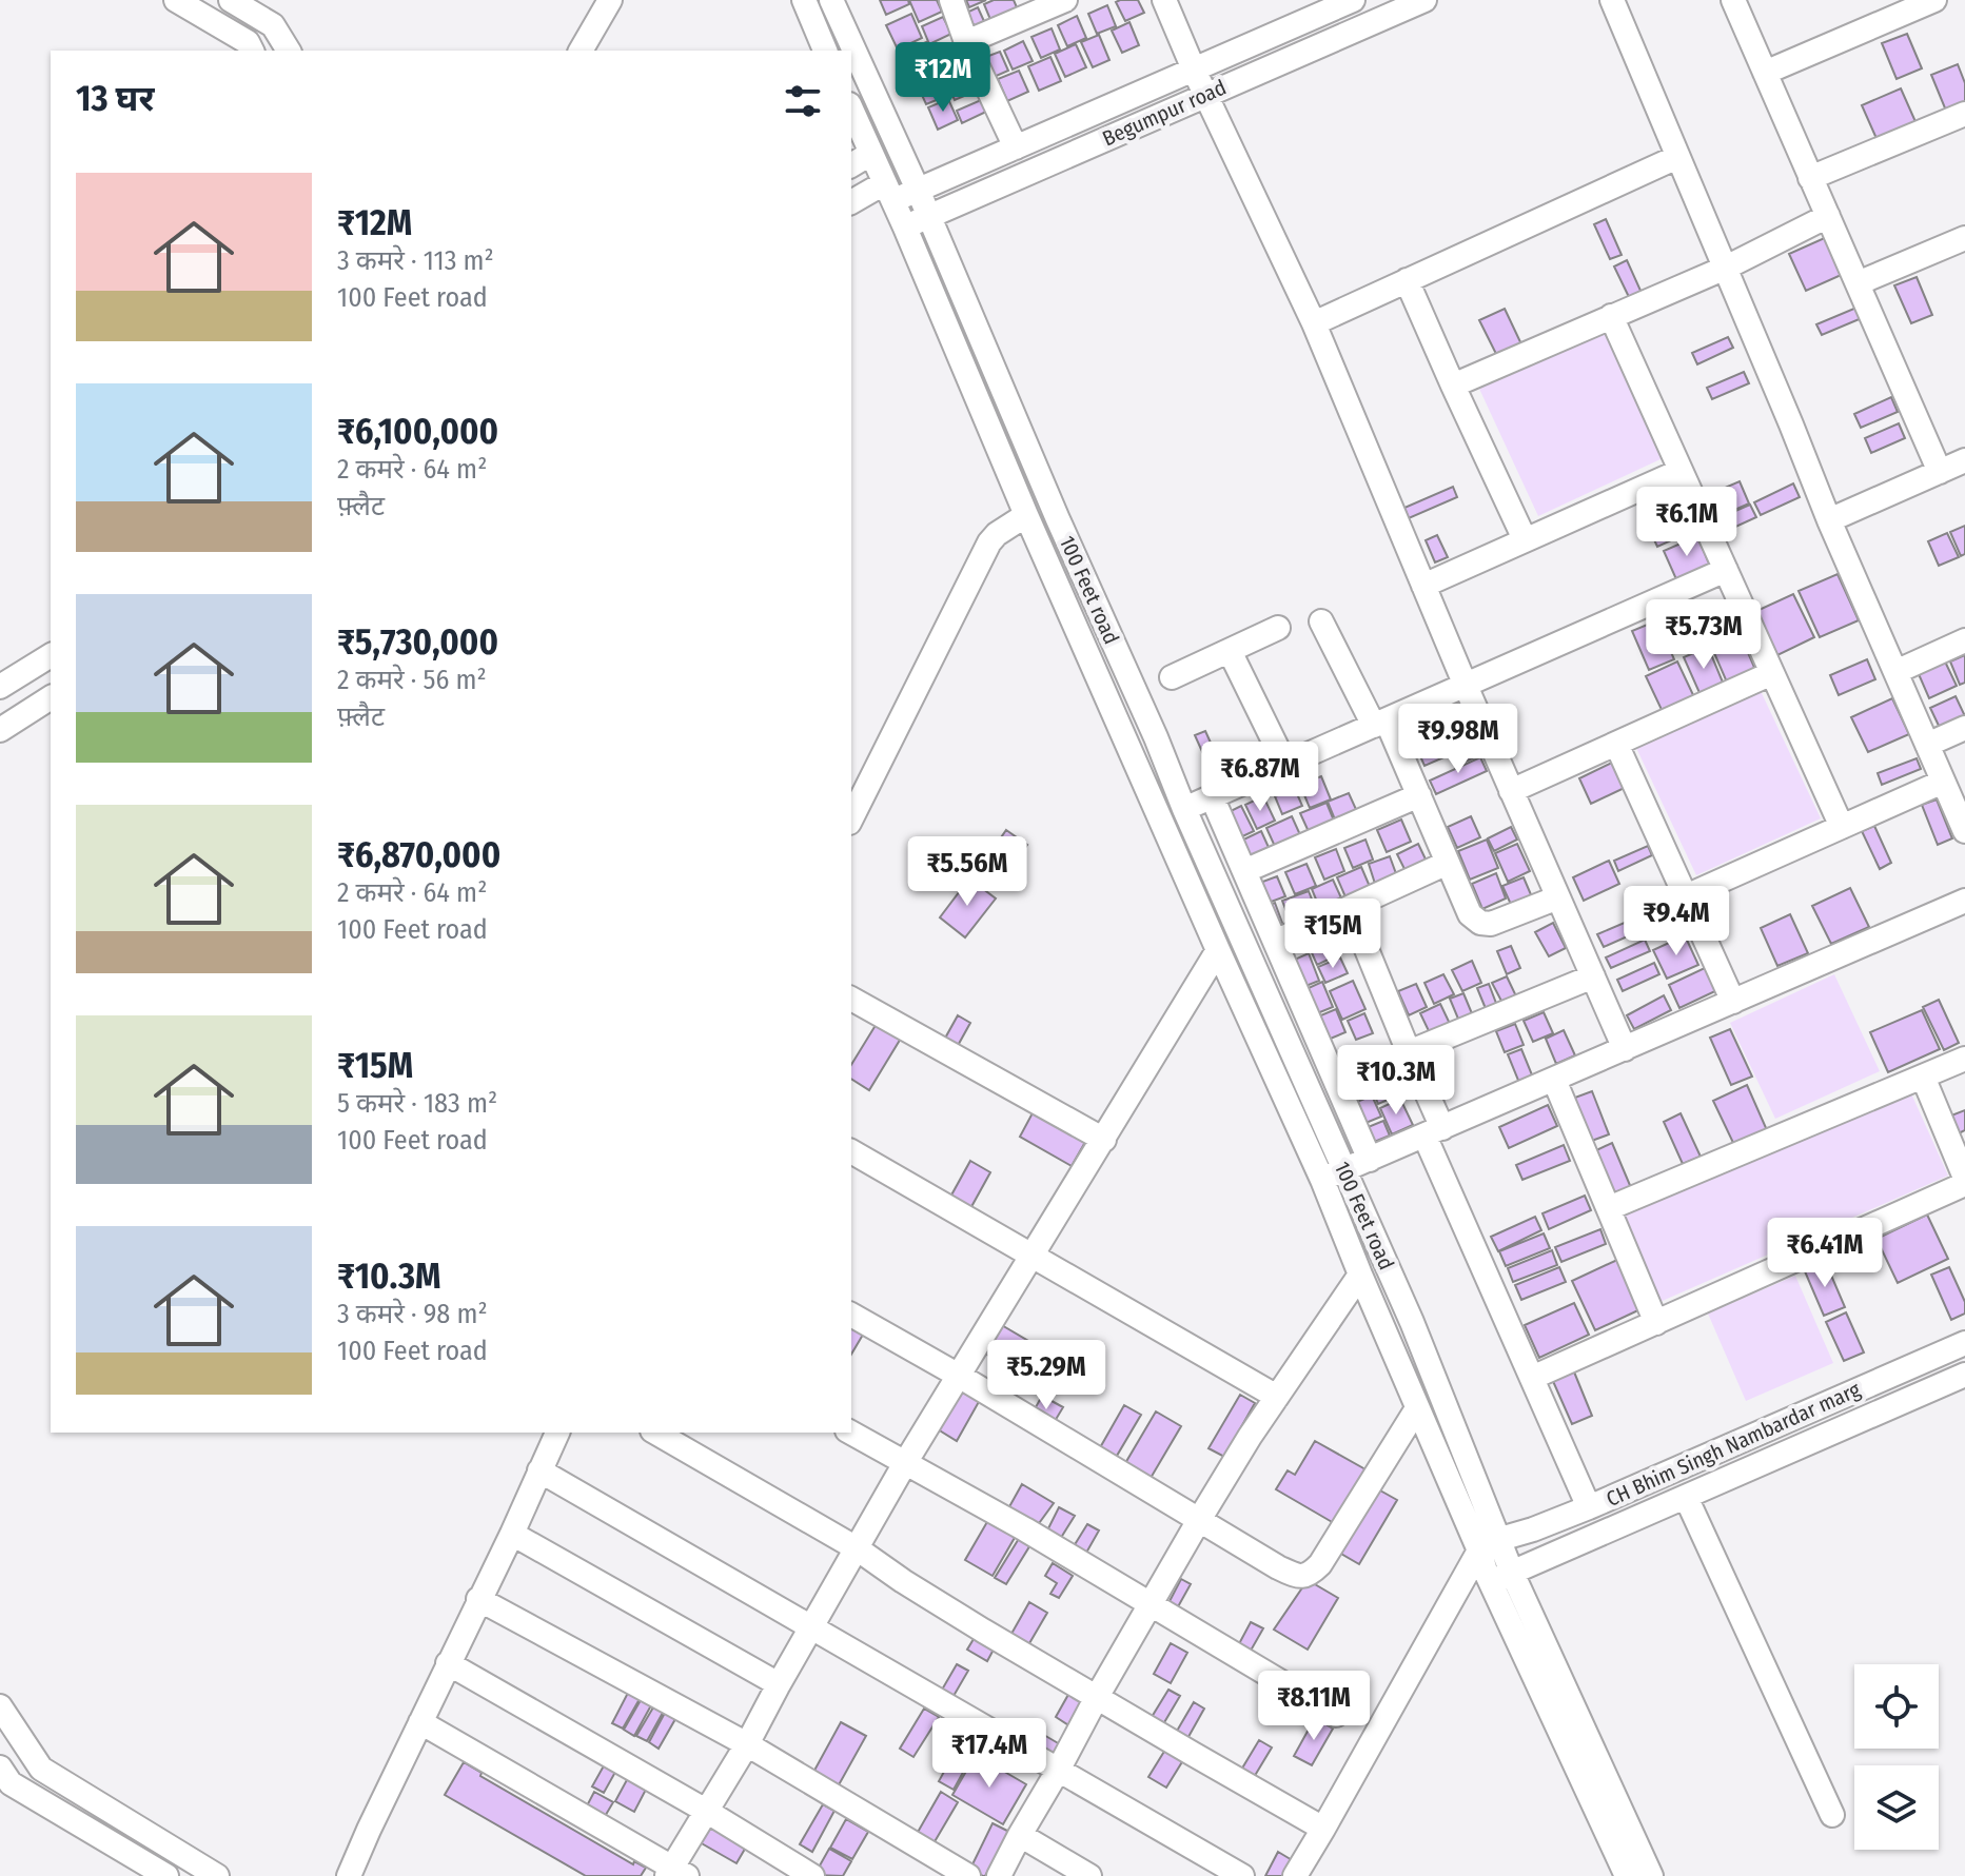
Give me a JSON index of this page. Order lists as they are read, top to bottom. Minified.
{"streets":{"street":["Begumpur road","100 Feet road","CH Bhim Singh Nambardar marg"]},"crossings":[["Begumpur road","100 Feet road"],["100 Feet road","CH Bhim Singh Nambardar marg"]],"page":{"price":["₹12M","₹6.1M","₹5.73M","₹9.98M","₹6.87M","₹5.56M","₹9.4M","₹15M","₹10.3M","₹6.41M","₹5.29M","₹8.11M","₹17.4M"],"heading":"13 घर","list":[{"name":"₹12M","note":"3 कमरे · 113 m² · 100 Feet road"},{"name":"₹6,100,000","note":"2 कमरे · 64 m² · फ़्लैट"},{"name":"₹5,730,000","note":"2 कमरे · 56 m² · फ़्लैट"},{"name":"₹6,870,000","note":"2 कमरे · 64 m² · 100 Feet road"},{"name":"₹15M","note":"5 कमरे · 183 m² · 100 Feet road"},{"name":"₹10.3M","note":"3 कमरे · 98 m² · 100 Feet road"}]}}
